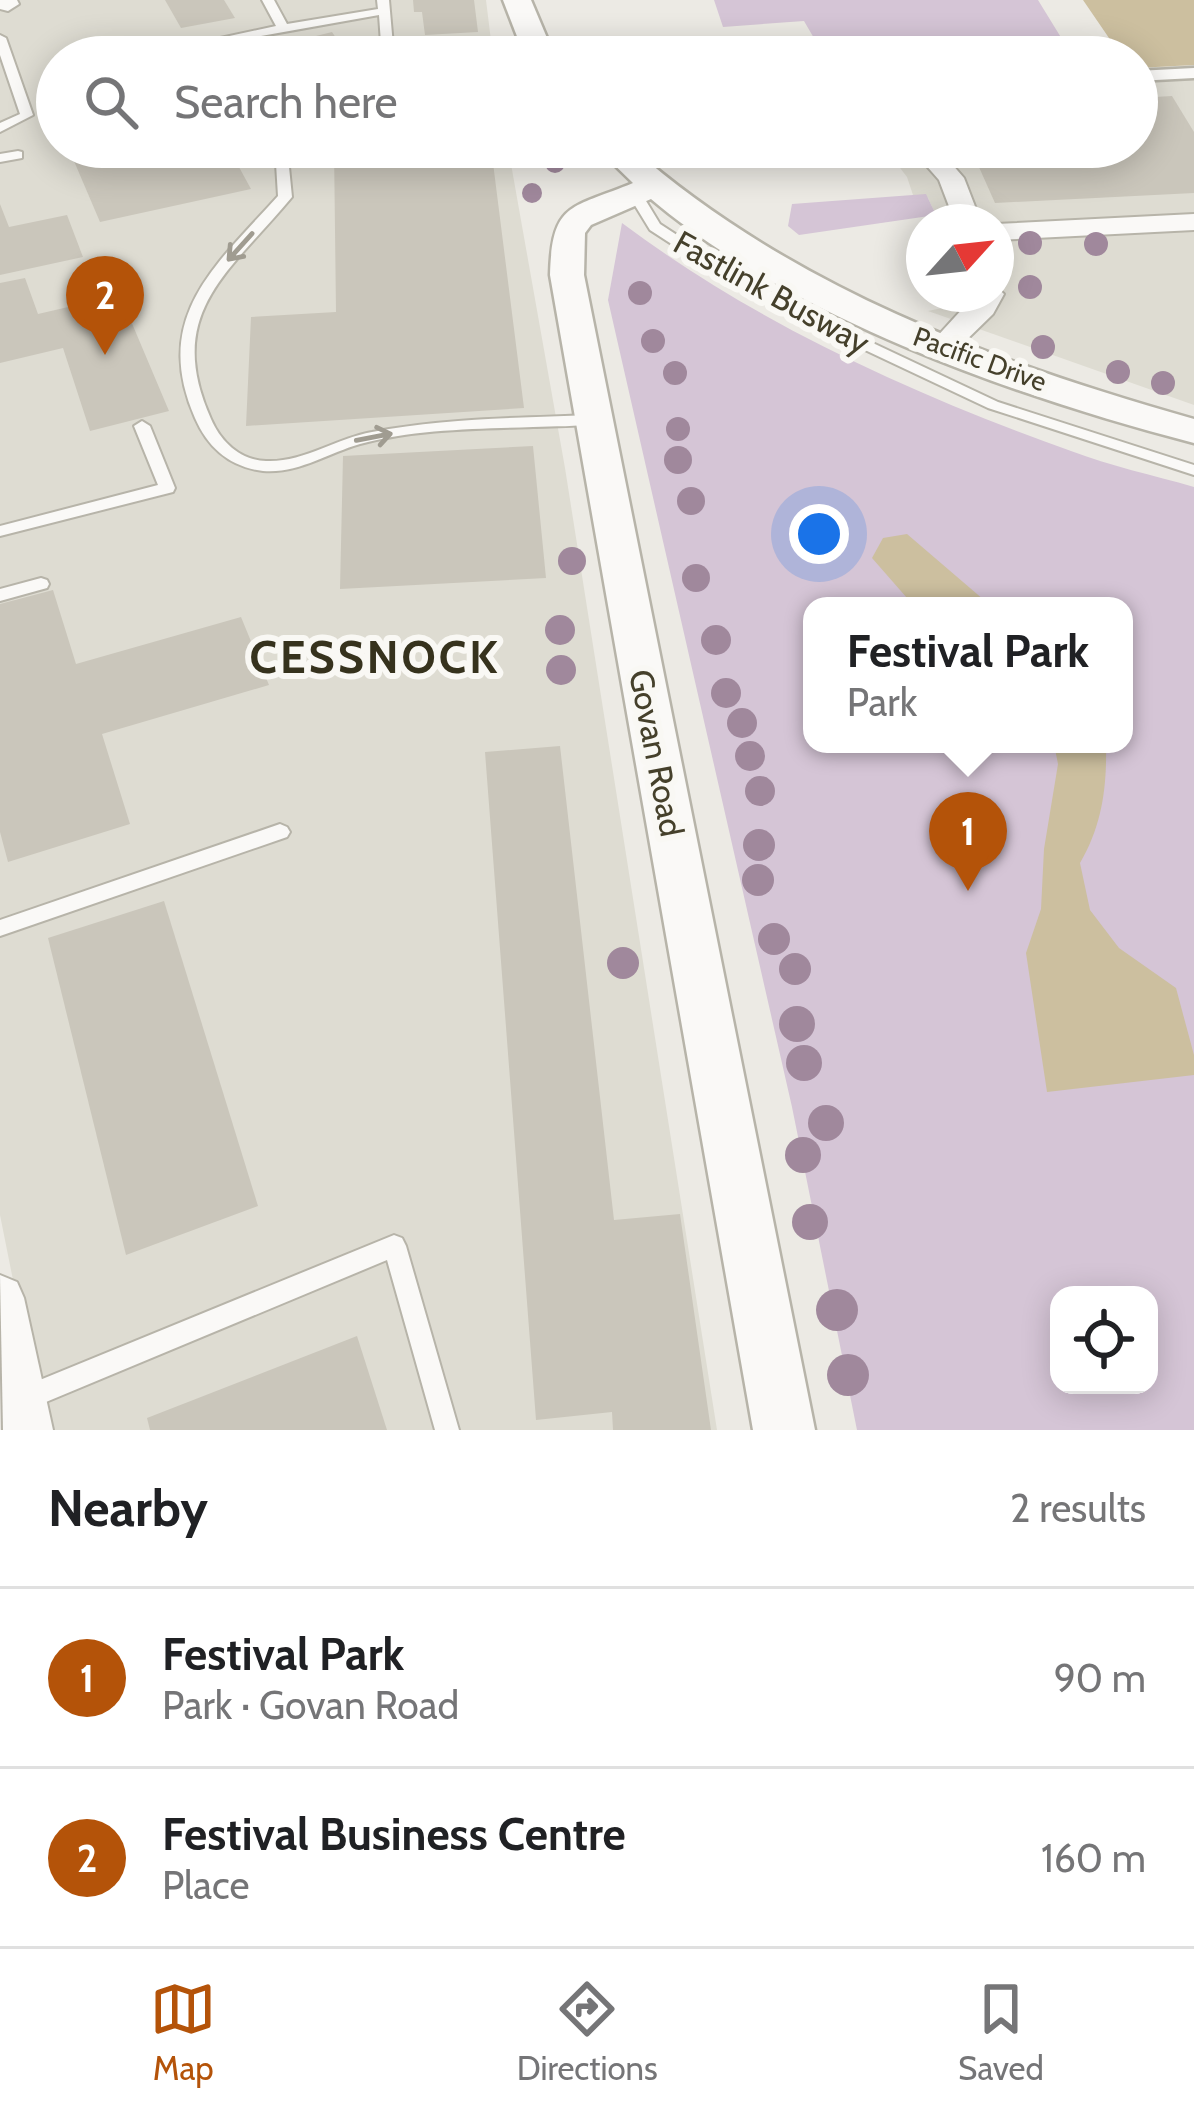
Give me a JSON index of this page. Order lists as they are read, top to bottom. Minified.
{"streets":{"street":["Pacific Drive","Govan Road"],"lane":["Fastlink Busway"]},"crossings":[["Fastlink Busway","Pacific Drive"],["Fastlink Busway","Govan Road"],["Pacific Drive","Govan Road"]],"districts":["CESSNOCK"],"north":"top right","page":{"search":"Search here","pins":["2","1"],"popup":["Festival Park","Park"],"heading":["Nearby","2 results"],"list":[{"mark":"1","name":"Festival Park","note":"Park · Govan Road","value":"90 m"},{"mark":"2","name":"Festival Business Centre","note":"Place","value":"160 m"}],"nav":["Map","Directions","Saved"]}}
